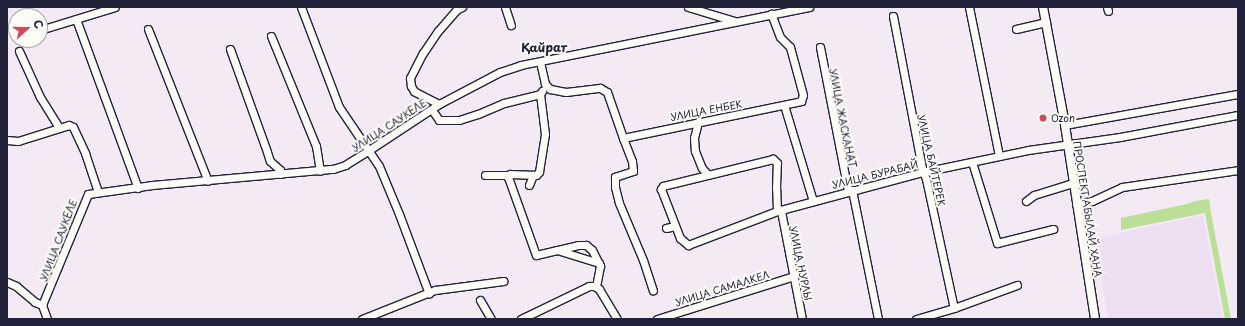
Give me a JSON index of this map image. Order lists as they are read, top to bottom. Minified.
{"streets":{"main road":["ПРОСПЕКТ АБЫЛАЙ ХАНА"],"street":["УЛИЦА ЕНБЕК","УЛИЦА ЖАСКАНАТ","УЛИЦА САУКЕЛЕ","УЛИЦА БАЙТЕРЕК","УЛИЦА БУРАБАЙ","УЛИЦА НУРЛЫ","УЛИЦА САМАЛКЕЛ"]},"crossings":[["УЛИЦА ЕНБЕК","УЛИЦА САУКЕЛЕ"],["УЛИЦА ЖАСКАНАТ","УЛИЦА БУРАБАЙ"],["УЛИЦА БАЙТЕРЕК","УЛИЦА БУРАБАЙ"],["УЛИЦА БУРАБАЙ","ПРОСПЕКТ АБЫЛАЙ ХАНА"],["УЛИЦА БУРАБАЙ","УЛИЦА НУРЛЫ"],["УЛИЦА НУРЛЫ","УЛИЦА САМАЛКЕЛ"]],"districts":["Қайрат"],"places":["Ozon"],"north":"right"}
